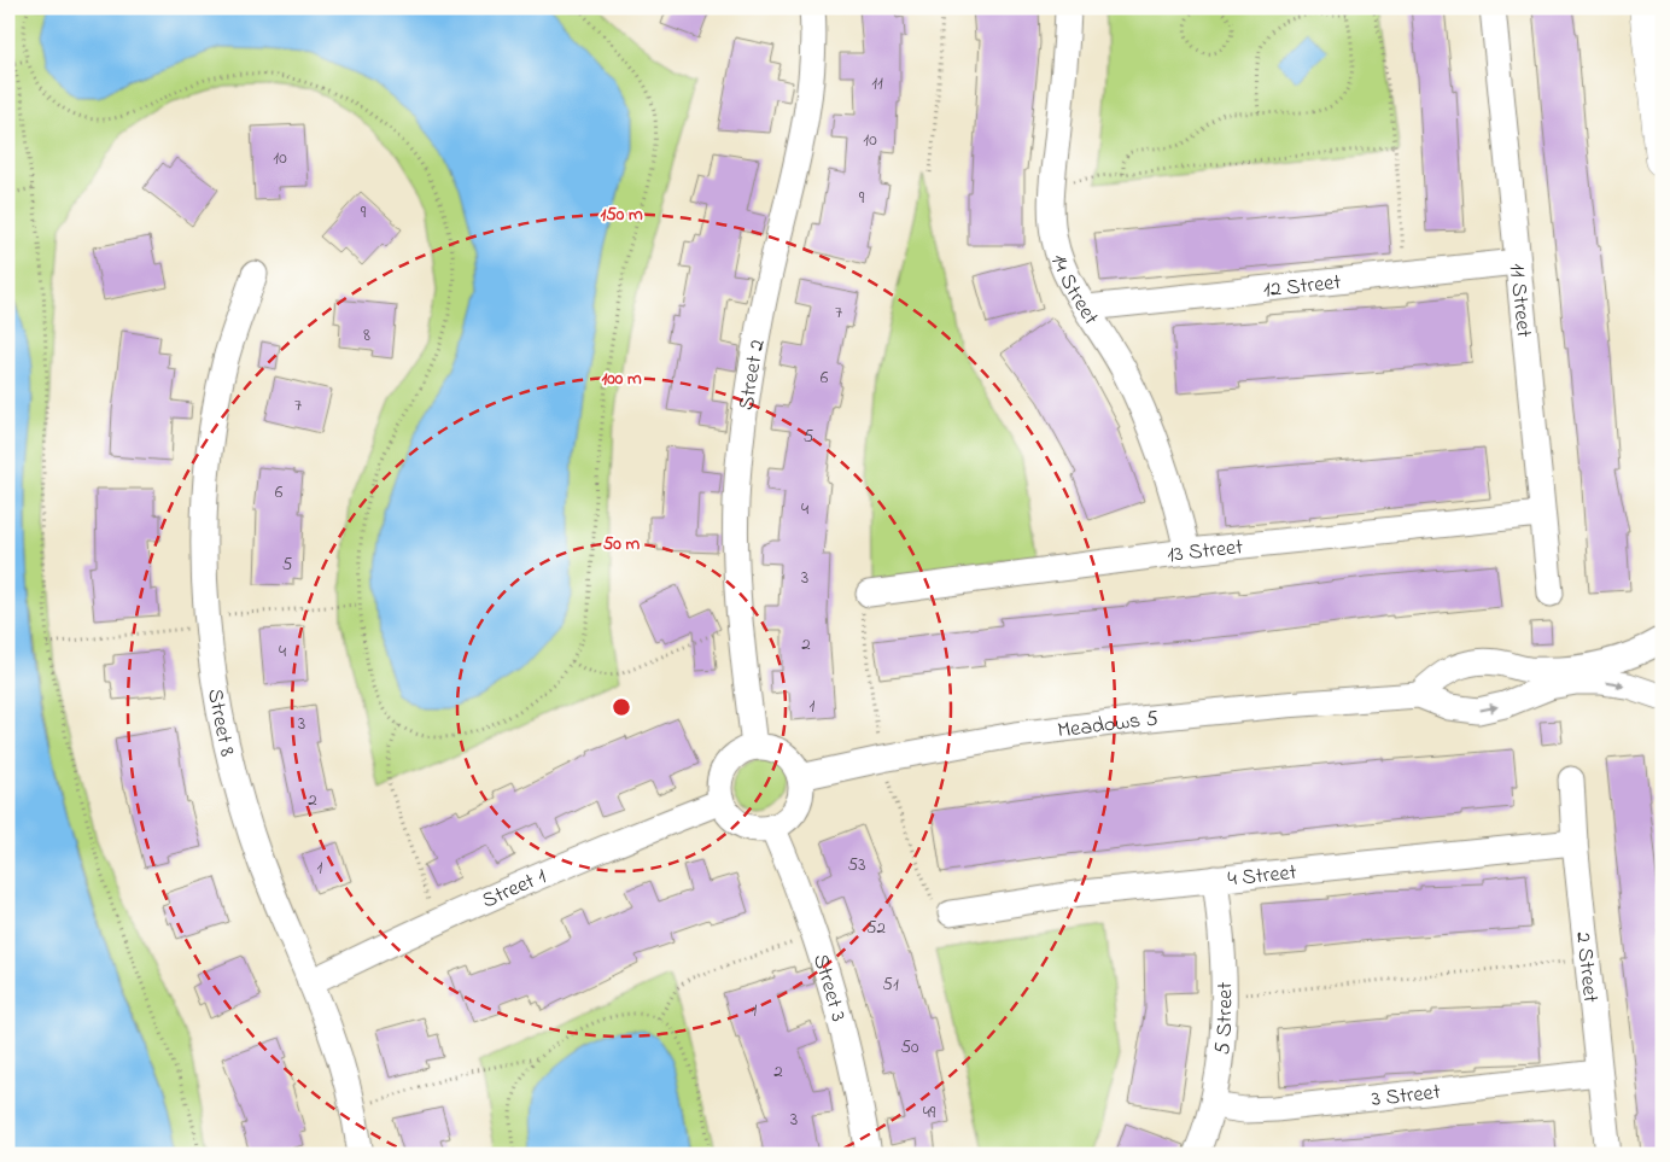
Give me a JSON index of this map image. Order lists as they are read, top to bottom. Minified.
{"streets":{"street":["12 Street","14 Street","11 Street","Street 2","13 Street","Street 8","Meadows 5","4 Street","Street 1","2 Street","Street 3","5 Street","3 Street"]},"crossings":[["12 Street","14 Street"],["12 Street","11 Street"],["14 Street","13 Street"],["11 Street","13 Street"],["Street 2","Meadows 5"],["Street 2","Street 1"],["Street 2","Street 3"],["Street 8","Street 1"],["Meadows 5","Street 1"],["Meadows 5","Street 3"],["4 Street","2 Street"],["4 Street","5 Street"],["Street 1","Street 3"],["2 Street","3 Street"],["5 Street","3 Street"]],"house_numbers":["11","10","10","9","9","7","8","6","7","5","6","4","5","3","2","4","1","3","2","53","1","52","51","1","50","2","49","3"],"rings":["150 m","100 m","50 m"]}
